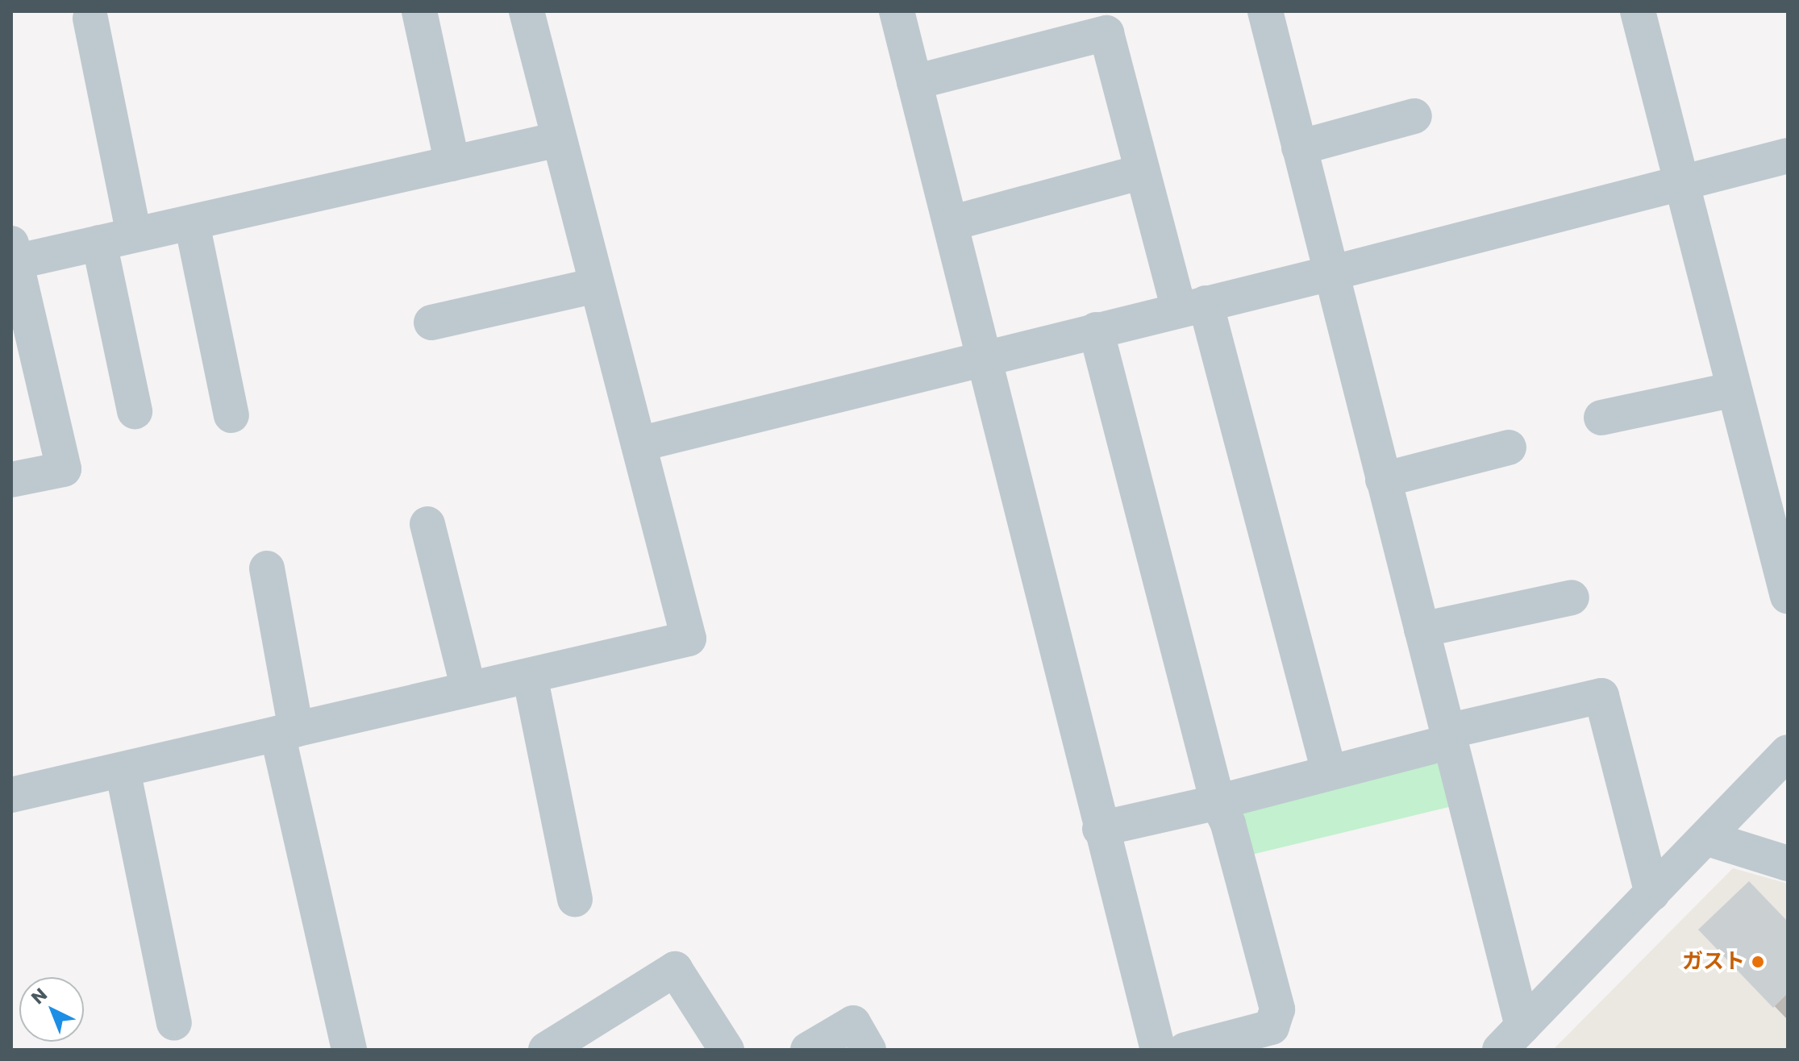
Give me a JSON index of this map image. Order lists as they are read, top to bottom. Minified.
{"places":["ガスト"],"north":"top left"}
